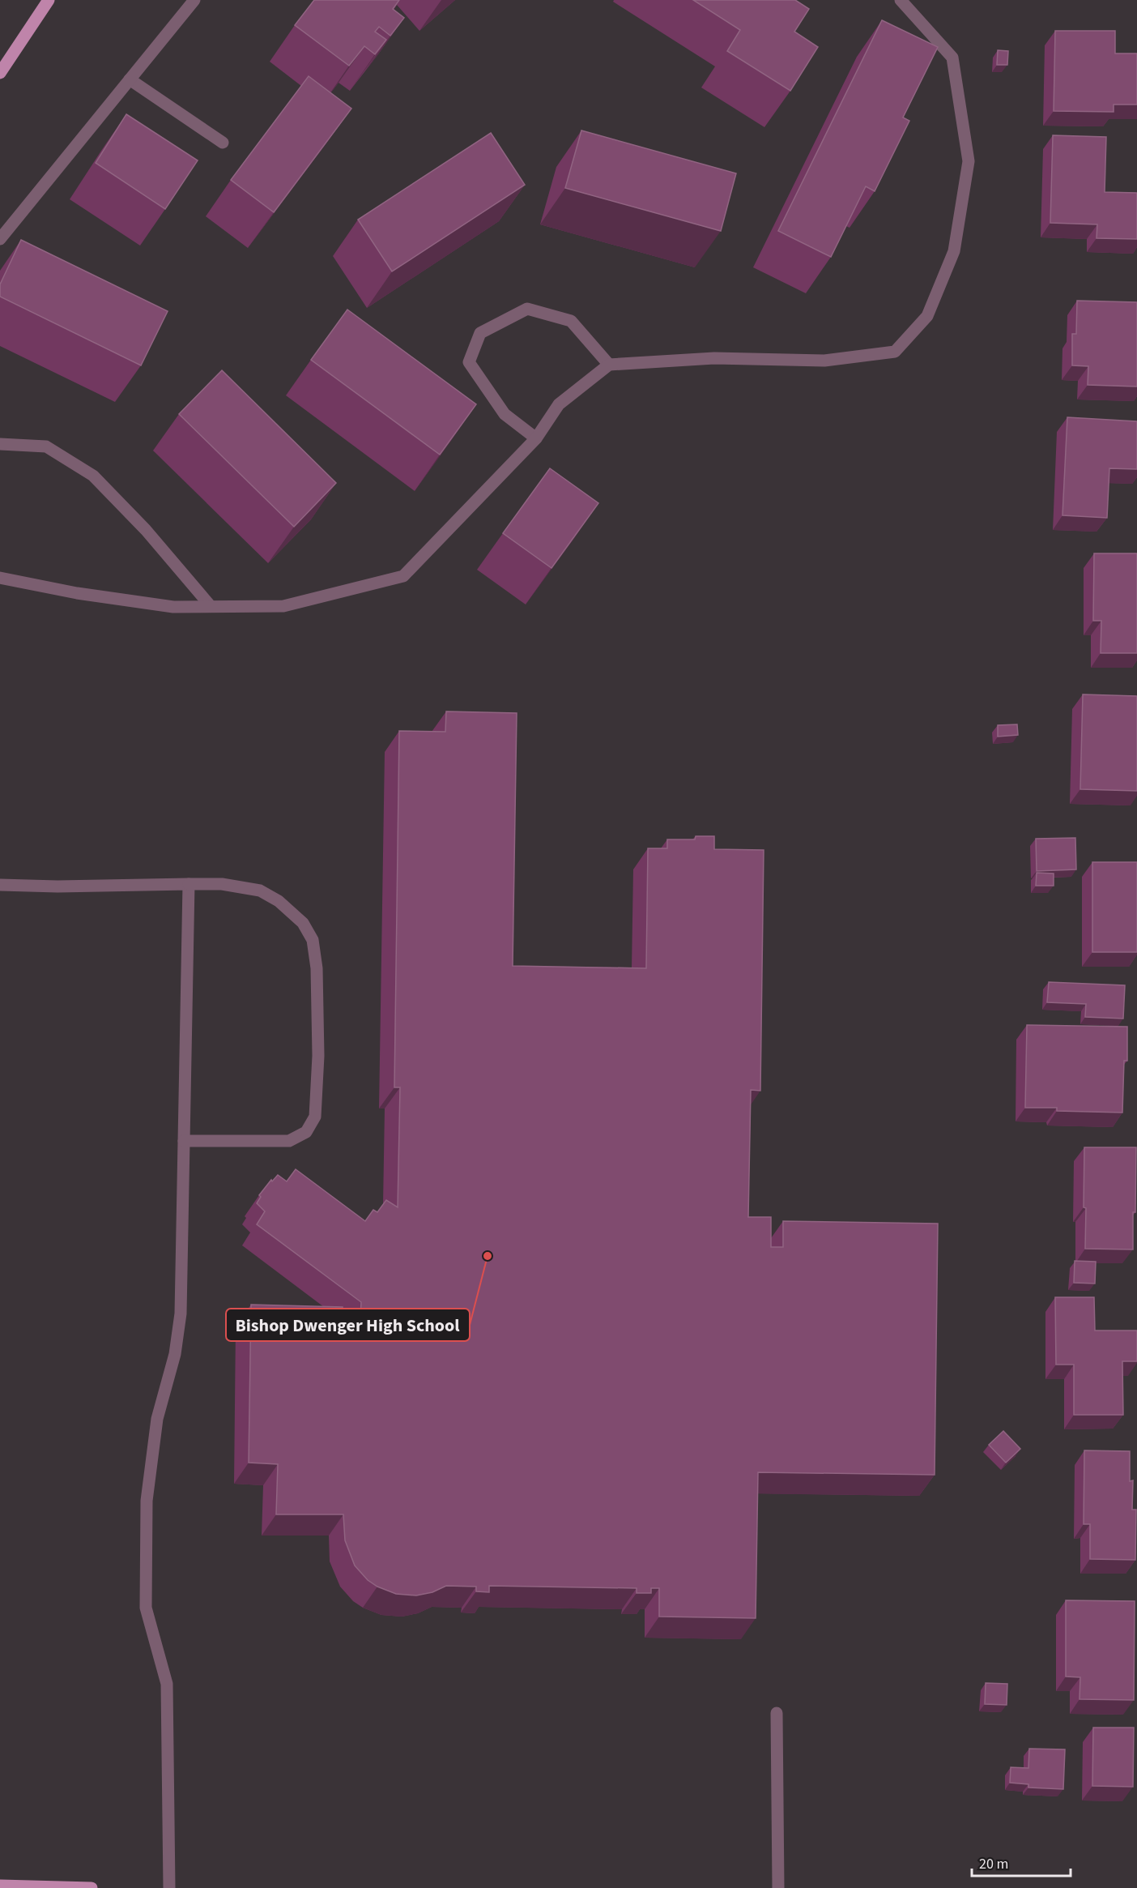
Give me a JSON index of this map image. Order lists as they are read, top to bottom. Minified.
{"places":["Bishop Dwenger High School"],"scale_bar":"20 m"}
